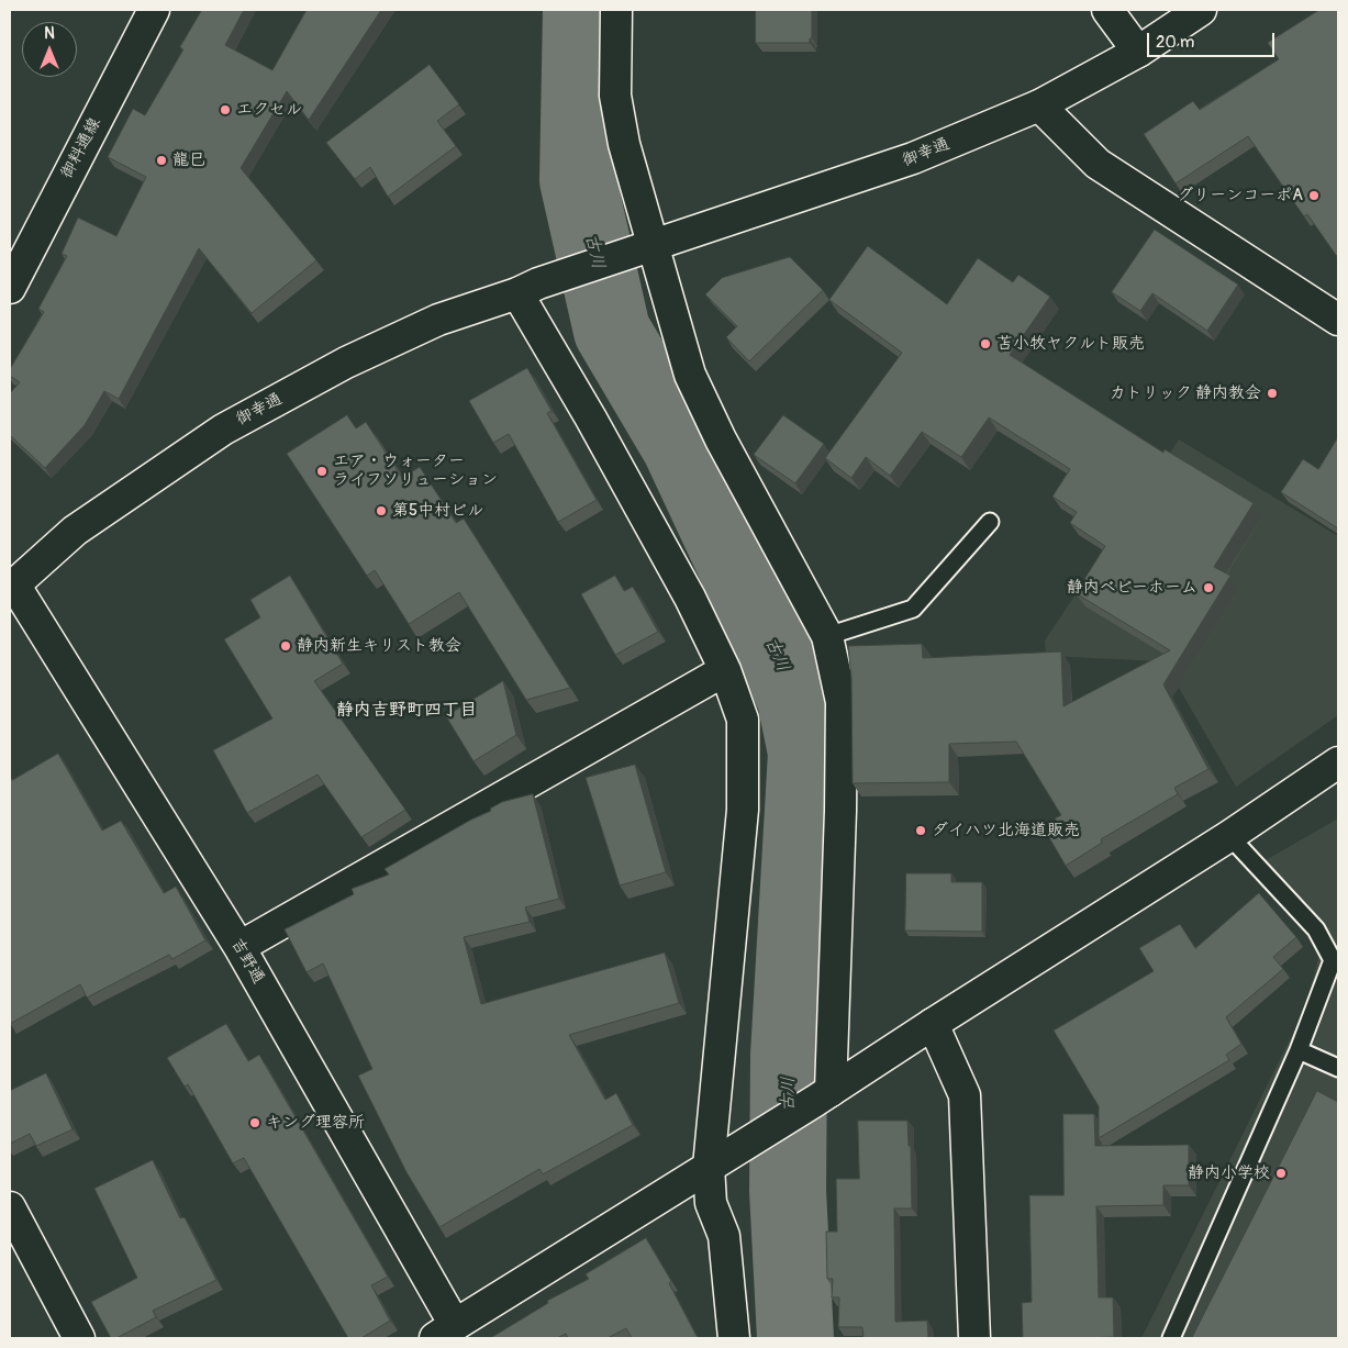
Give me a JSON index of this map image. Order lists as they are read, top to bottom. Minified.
{"streets":{"street":["御料通線","御幸通","吉野通"]},"crossings":[["御幸通","吉野通"]],"districts":["静内吉野町四丁目"],"water":["古川"],"places":["エクセル","龍巳","グリーンコーポA","苫小牧ヤクルト販売","カトリック 静内教会","エア・ウォーター ライフソリューション","第5中村ビル","静内ベビーホーム","静内新生キリスト教会","ダイハツ北海道販売","キング理容所","静内小学校"],"scale_bar":"20 m","north":"top"}
